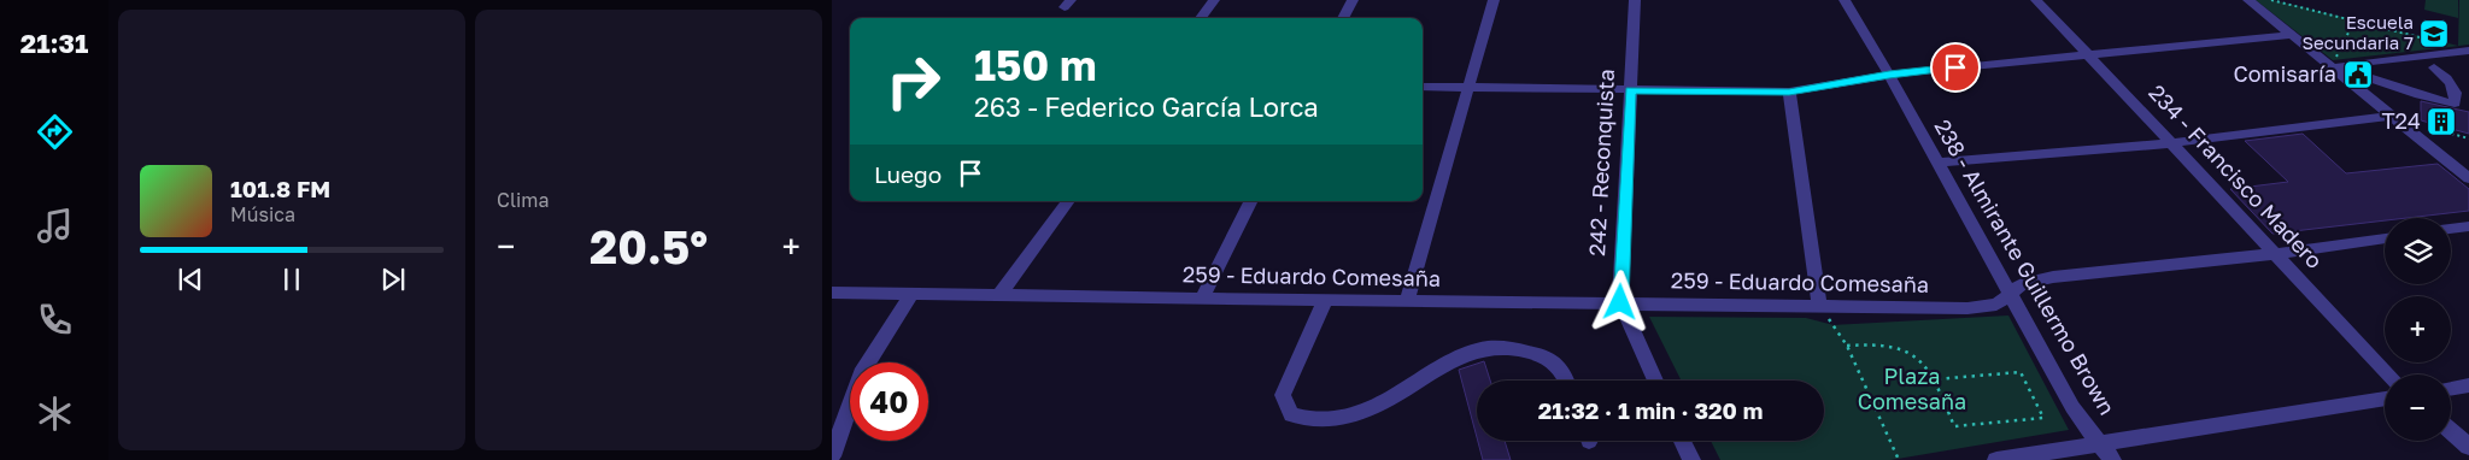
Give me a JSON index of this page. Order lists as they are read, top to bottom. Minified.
{"streets":{"street":["242 - Reconquista","234 - Francisco Madero","238 - Almirante Guillermo Brown","259 - Eduardo Comesaña"]},"crossings":[["242 - Reconquista","259 - Eduardo Comesaña"],["234 - Francisco Madero","259 - Eduardo Comesaña"],["238 - Almirante Guillermo Brown","259 - Eduardo Comesaña"]],"parks":["Plaza Comesaña"],"places":{"school or university":["Escuela Secundaria 7"],"public building":["Comisaría"],"building":["T24"]},"page":{"tabs":"21:31","tile":"Clima","turn":["150 m","263 - Federico García Lorca"],"then":"Luego","song":["101.8 FM","Música"],"map_buttons":["+","−"],"heat":["−","20.5°","+"],"limit":"40","trip":"21:32 · 1 min · 320 m"}}
